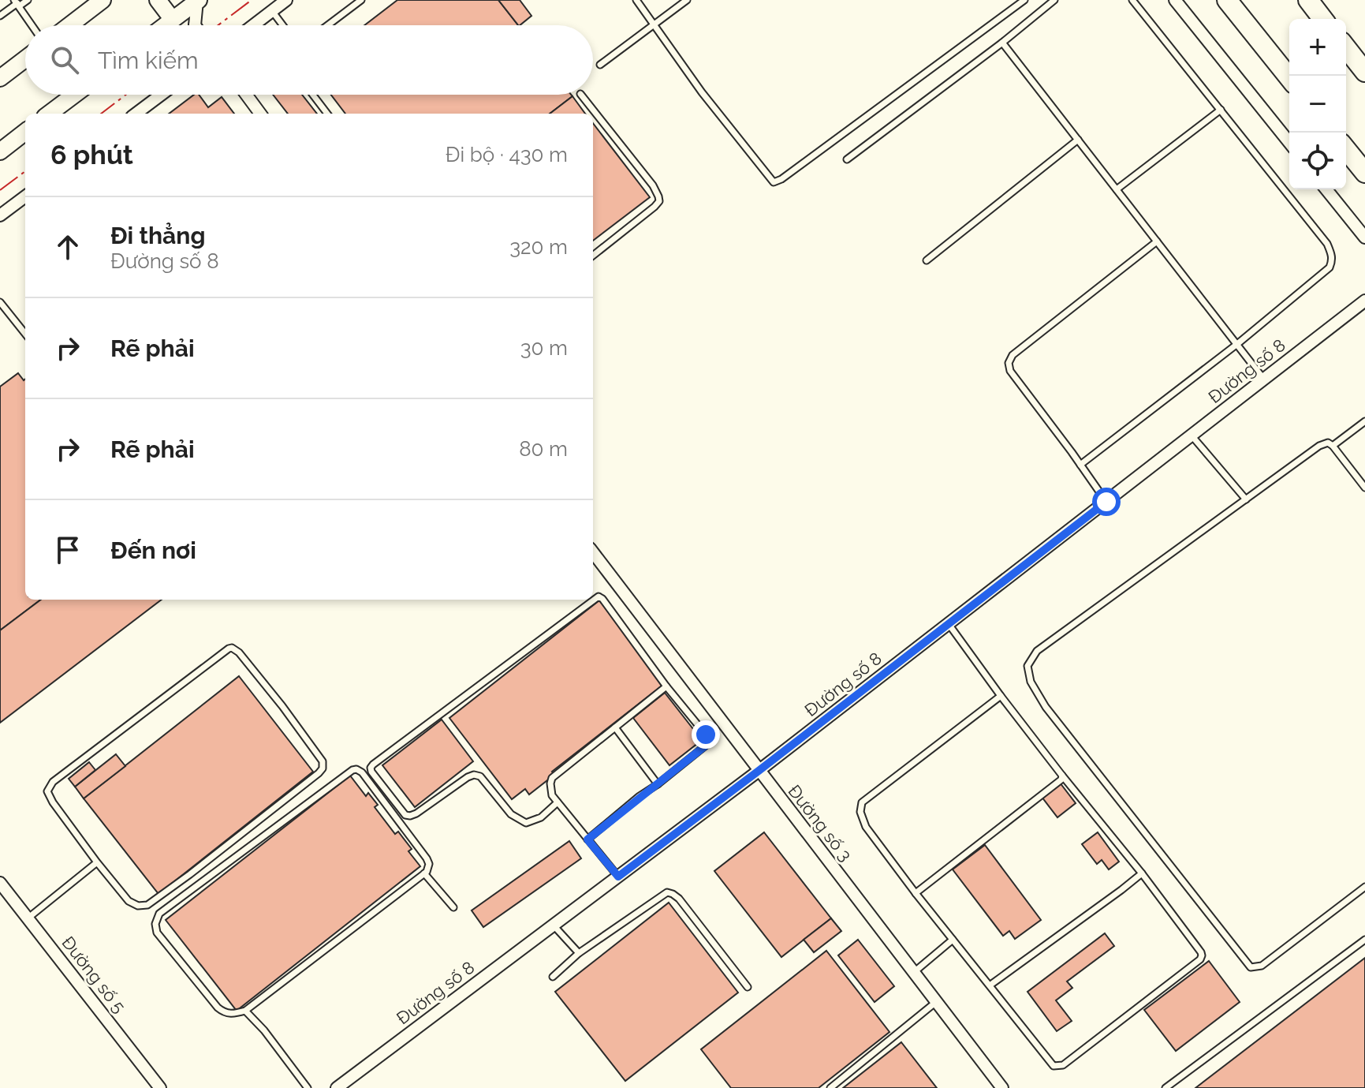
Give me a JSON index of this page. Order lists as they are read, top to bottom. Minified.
{"streets":{"street":["Đường số 8","Đường số 3","Đường số 5"]},"crossings":[["Đường số 8","Đường số 3"]],"page":{"map_buttons":["+","−"],"search":"Tìm kiếm","heading":["6 phút","Đi bộ · 430 m"],"list":[["Đi thẳng","Đường số 8","320 m"],["Rẽ phải","30 m"],["Rẽ phải","80 m"],"Đến nơi"]}}
